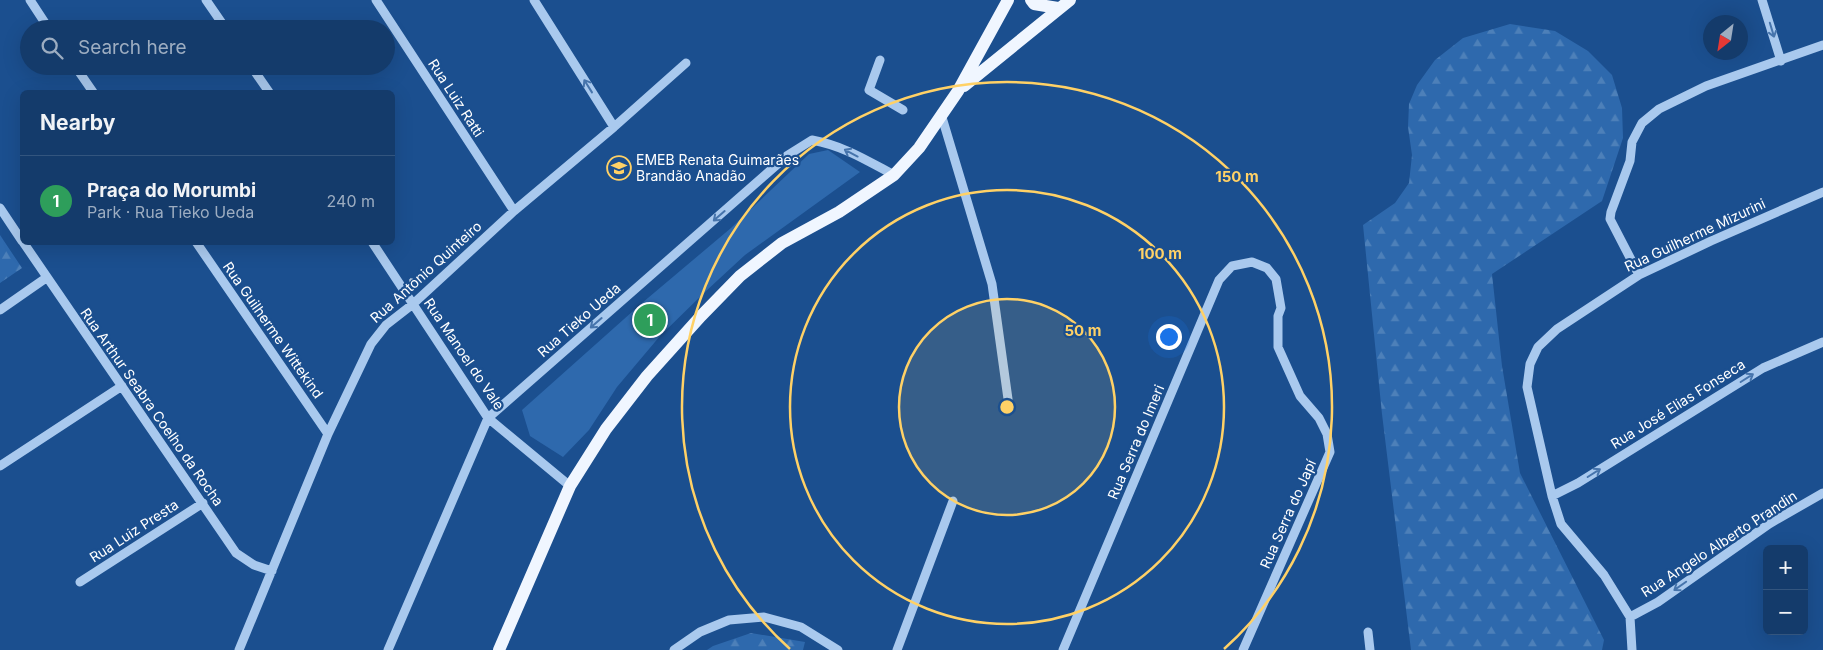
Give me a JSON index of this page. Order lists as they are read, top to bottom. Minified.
{"streets":{"street":["Rua Luiz Ratti","Rua Guilherme Mizurini","Rua Antônio Quinteiro","Rua Tieko Ueda","Rua Guilherme Wittekind","Rua Manoel do Vale","Rua José Elias Fonseca","Rua Arthur Seabra Coelho da Rocha","Rua Serra do Imeri","Rua Serra do Japí","Rua Luiz Presta","Rua Angelo Alberto Prandin"]},"crossings":[["Rua Luiz Ratti","Rua Antônio Quinteiro"],["Rua Guilherme Mizurini","Rua José Elias Fonseca"],["Rua Guilherme Mizurini","Rua Angelo Alberto Prandin"],["Rua Antônio Quinteiro","Rua Guilherme Wittekind"],["Rua Antônio Quinteiro","Rua Manoel do Vale"],["Rua Antônio Quinteiro","Rua Arthur Seabra Coelho da Rocha"],["Rua Tieko Ueda","Rua Manoel do Vale"],["Rua Arthur Seabra Coelho da Rocha","Rua Luiz Presta"],["Rua Serra do Imeri","Rua Serra do Japí"]],"one_way":["Rua Tieko Ueda","Rua José Elias Fonseca","Rua Angelo Alberto Prandin"],"places":{"school or university":["EMEB Renata Guimarães Brandão Anadão"]},"north":"bottom left","page":{"search":"Search here","heading":"Nearby","list":[{"mark":"1","name":"Praça do Morumbi","note":"Park · Rua Tieko Ueda","value":"240 m"}],"pins":"1","map_buttons":["+","−"]},"rings":["150 m","100 m","50 m"]}
